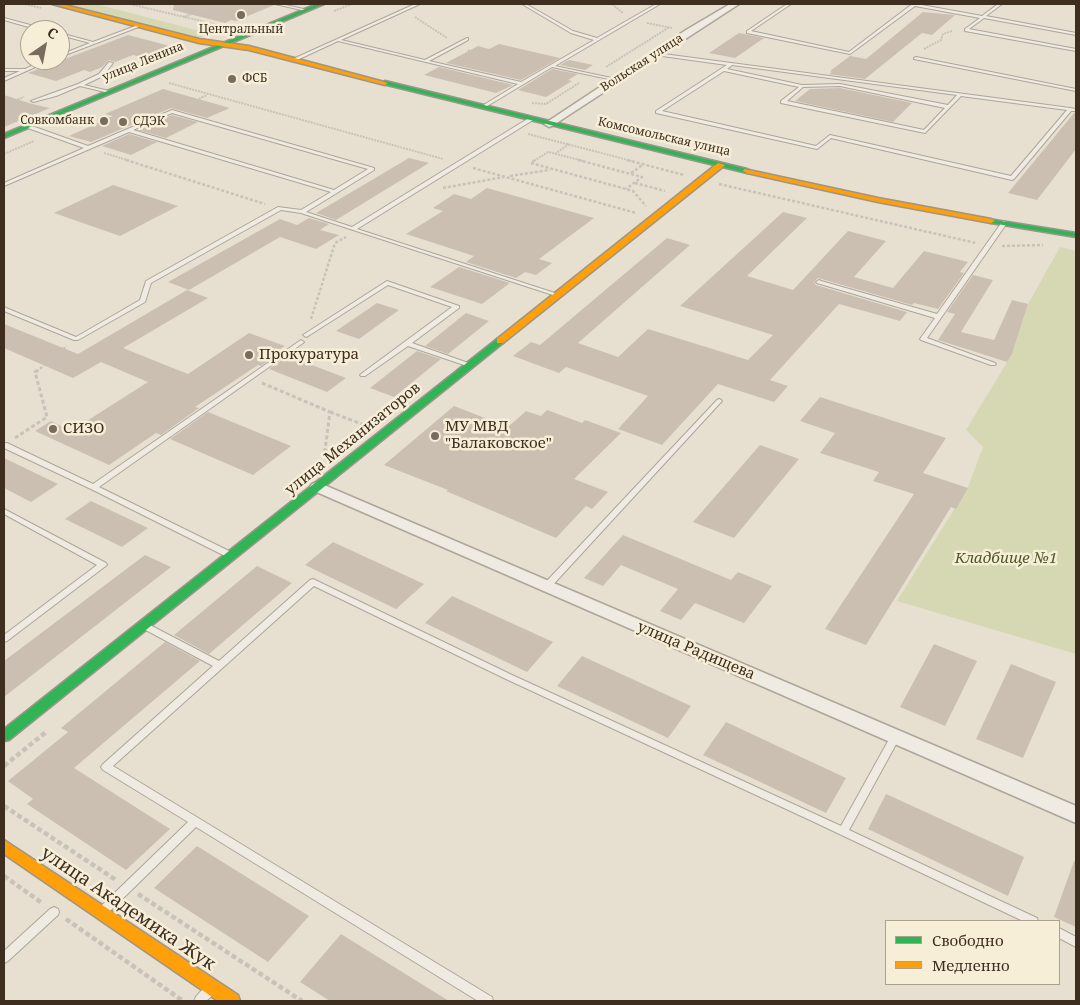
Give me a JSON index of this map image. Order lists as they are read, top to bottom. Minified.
{"streets":{"main road":["улица Ленина","Комсомольская улица","улица Механизаторов","улица Академика Жук"],"street":["Вольская улица","улица Радищева"]},"crossings":[["улица Ленина","Комсомольская улица"],["Вольская улица","Комсомольская улица"],["Комсомольская улица","улица Механизаторов"],["улица Механизаторов","улица Радищева"]],"parks":["Кладбище №1"],"places":["Центральный","ФСБ","Совкомбанк","СДЭК","Прокуратура","СИЗО","МУ МВД \"Балаковское\""],"legend":["Свободно","Медленно"],"north":"top right"}
